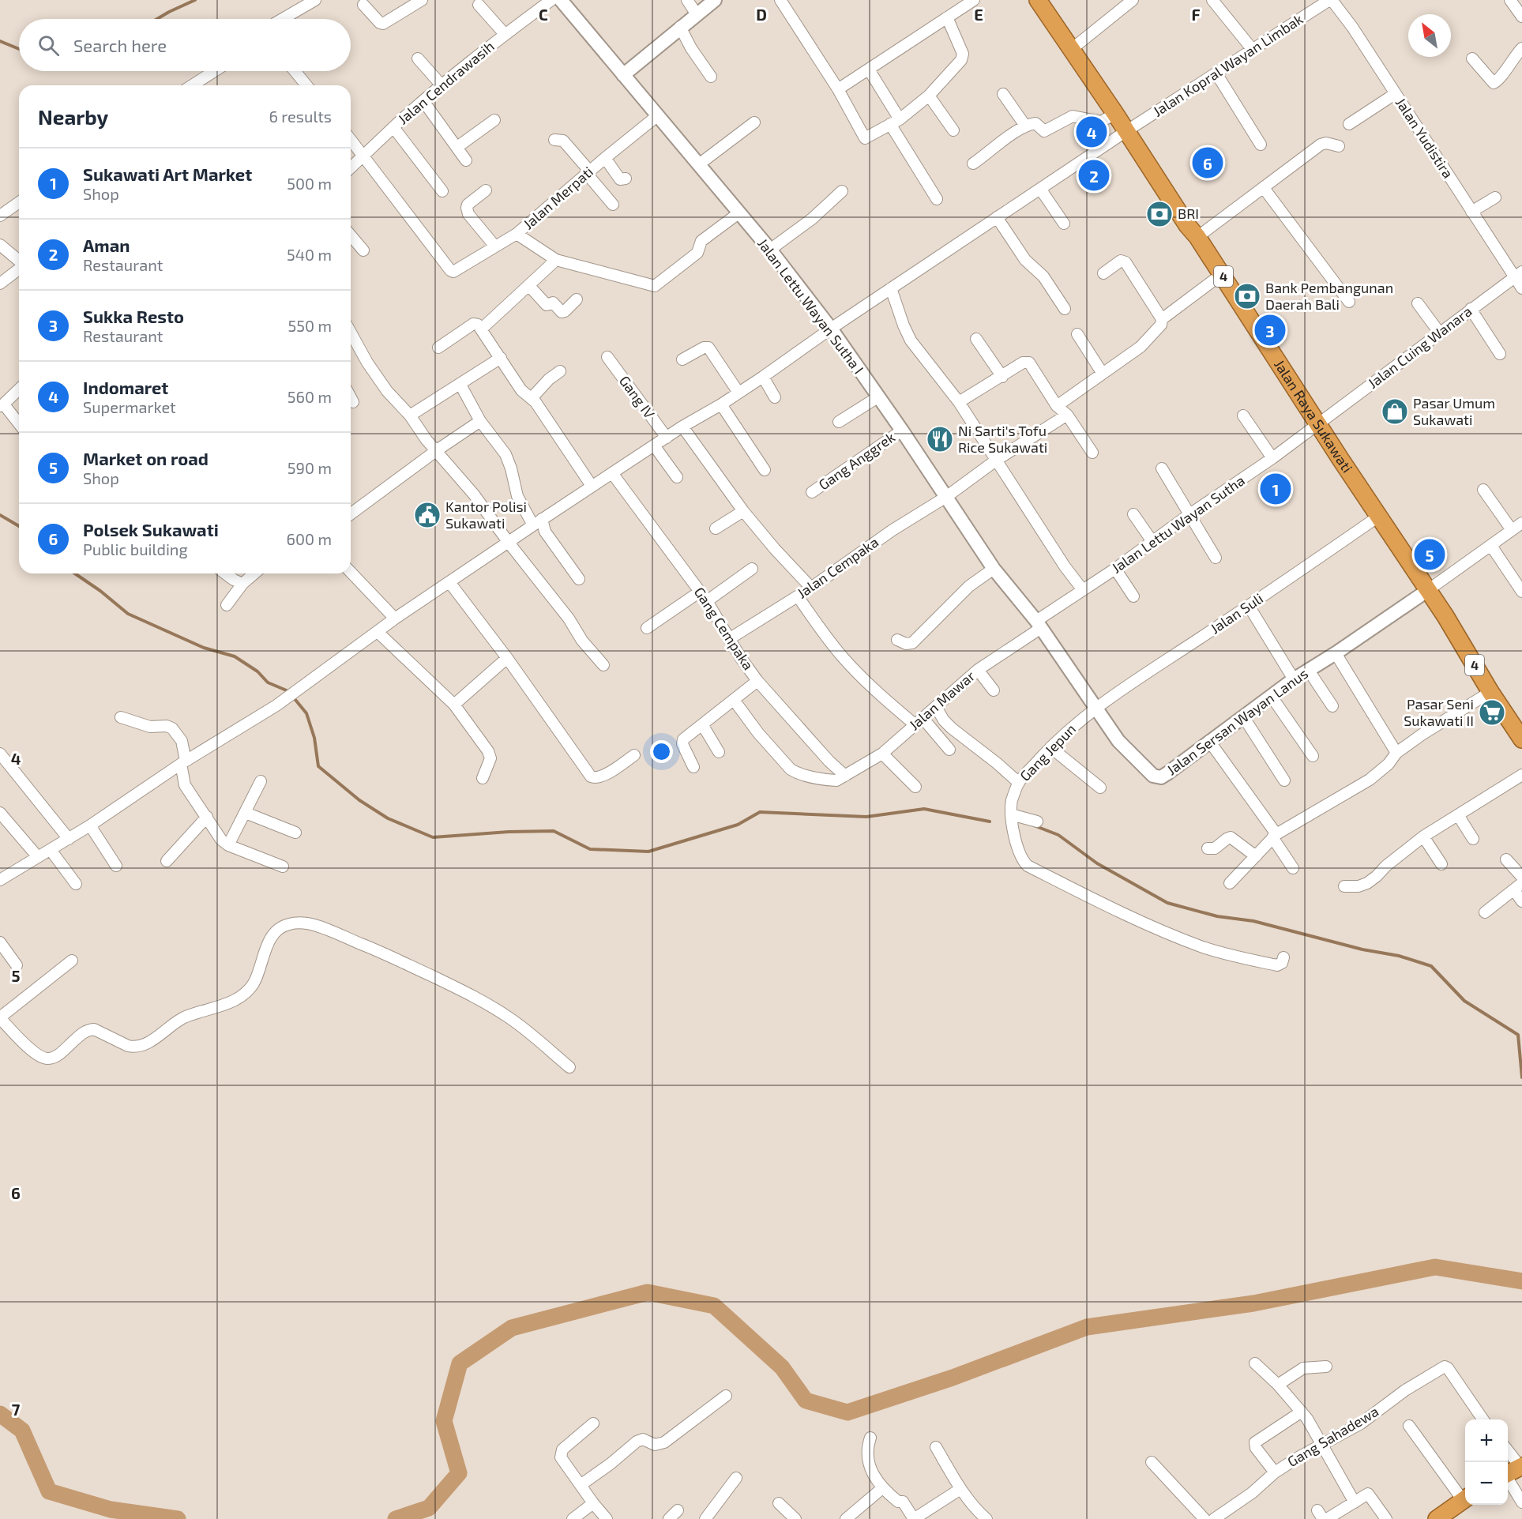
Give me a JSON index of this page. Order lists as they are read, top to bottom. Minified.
{"streets":{"highway":["4","Jalan Raya Sukawati"],"street":["Jalan Kopral Wayan Limbak","Jalan Cendrawasih","Jalan Yudistira","Jalan Merpati","Jalan Lettu Wayan Sutha I","Jalan Cuing Wanara","Gang IV","Gang Anggrek","Jalan Lettu Wayan Sutha","Jalan Cempaka","Jalan Suli","Gang Cempaka","Jalan Mawar","Jalan Sersan Wayan Lanus","Gang Jepun","Gang Sahadewa"]},"crossings":[["Jalan Kopral Wayan Limbak","Jalan Yudistira"],["Jalan Kopral Wayan Limbak","Jalan Lettu Wayan Sutha I"],["Jalan Kopral Wayan Limbak","Gang IV"],["Jalan Kopral Wayan Limbak","Jalan Raya Sukawati"],["Jalan Kopral Wayan Limbak","Gang Cempaka"],["Jalan Cendrawasih","Jalan Merpati"],["Jalan Yudistira","Jalan Cuing Wanara"],["Jalan Merpati","Jalan Lettu Wayan Sutha I"],["Jalan Lettu Wayan Sutha I","Gang Anggrek"],["Jalan Lettu Wayan Sutha I","Jalan Lettu Wayan Sutha"],["Jalan Lettu Wayan Sutha I","Jalan Cempaka"],["Jalan Lettu Wayan Sutha I","Jalan Mawar"],["Jalan Lettu Wayan Sutha I","Jalan Sersan Wayan Lanus"],["Jalan Cuing Wanara","Jalan Raya Sukawati"],["Jalan Cuing Wanara","Jalan Lettu Wayan Sutha"],["Jalan Raya Sukawati","Jalan Lettu Wayan Sutha"],["Jalan Raya Sukawati","Jalan Suli"],["Jalan Raya Sukawati","Jalan Sersan Wayan Lanus"],["Jalan Lettu Wayan Sutha","Jalan Mawar"],["Jalan Lettu Wayan Sutha","Jalan Sersan Wayan Lanus"],["Jalan Cempaka","Gang Cempaka"],["Jalan Suli","Jalan Sersan Wayan Lanus"],["Jalan Suli","Gang Jepun"],["Gang Cempaka","Jalan Mawar"],["Jalan Mawar","Jalan Sersan Wayan Lanus"],["Jalan Sersan Wayan Lanus","Gang Jepun"]],"places":{"bank":["BRI","Bank Pembangunan Daerah Bali"],"shop":["Pasar Umum Sukawati"],"restaurant":["Ni Sarti's Tofu Rice Sukawati"],"public building":["Kantor Polisi Sukawati"],"supermarket":["Pasar Seni Sukawati II"]},"north":"top left","page":{"search":"Search here","heading":["Nearby","6 results"],"pins":["4","6","2","3","1","5"],"list":[{"mark":"1","name":"Sukawati Art Market","note":"Shop","value":"500 m"},{"mark":"2","name":"Aman","note":"Restaurant","value":"540 m"},{"mark":"3","name":"Sukka Resto","note":"Restaurant","value":"550 m"},{"mark":"4","name":"Indomaret","note":"Supermarket","value":"560 m"},{"mark":"5","name":"Market on road","note":"Shop","value":"590 m"},{"mark":"6","name":"Polsek Sukawati","note":"Public building","value":"600 m"}],"map_buttons":["+","−"]},"grid":{"columns":["C","D","E","F"],"rows":["4","5","6","7"]}}
